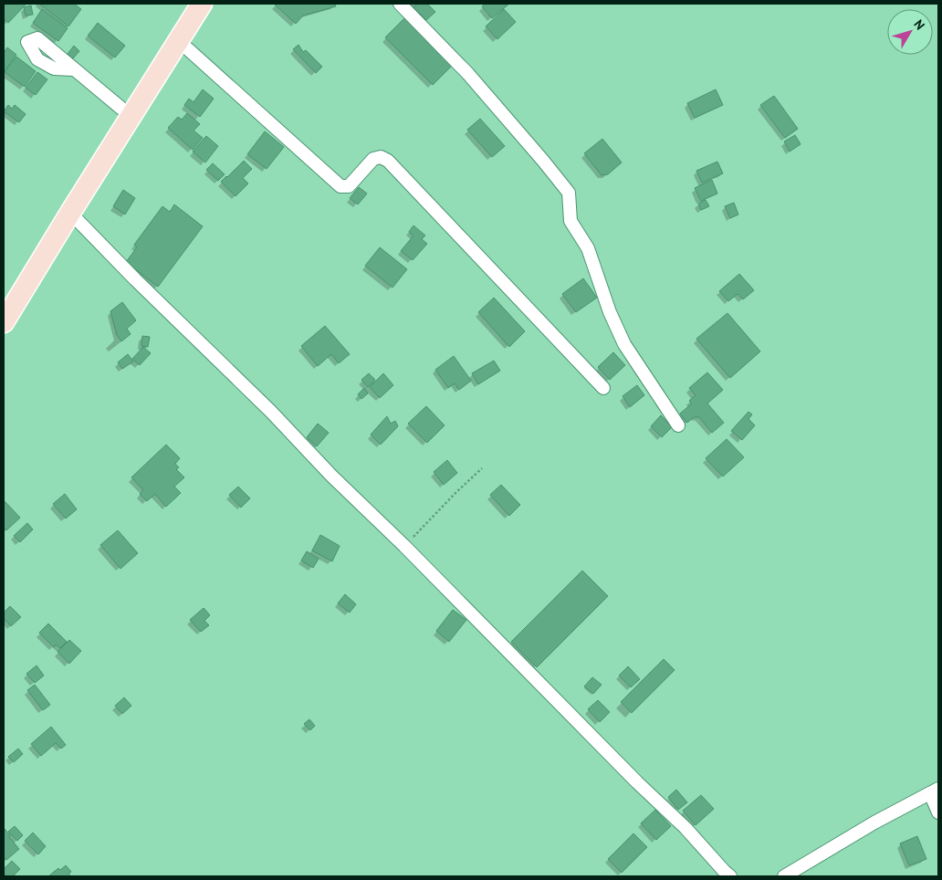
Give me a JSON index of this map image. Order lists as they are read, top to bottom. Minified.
{"north":"top right"}
